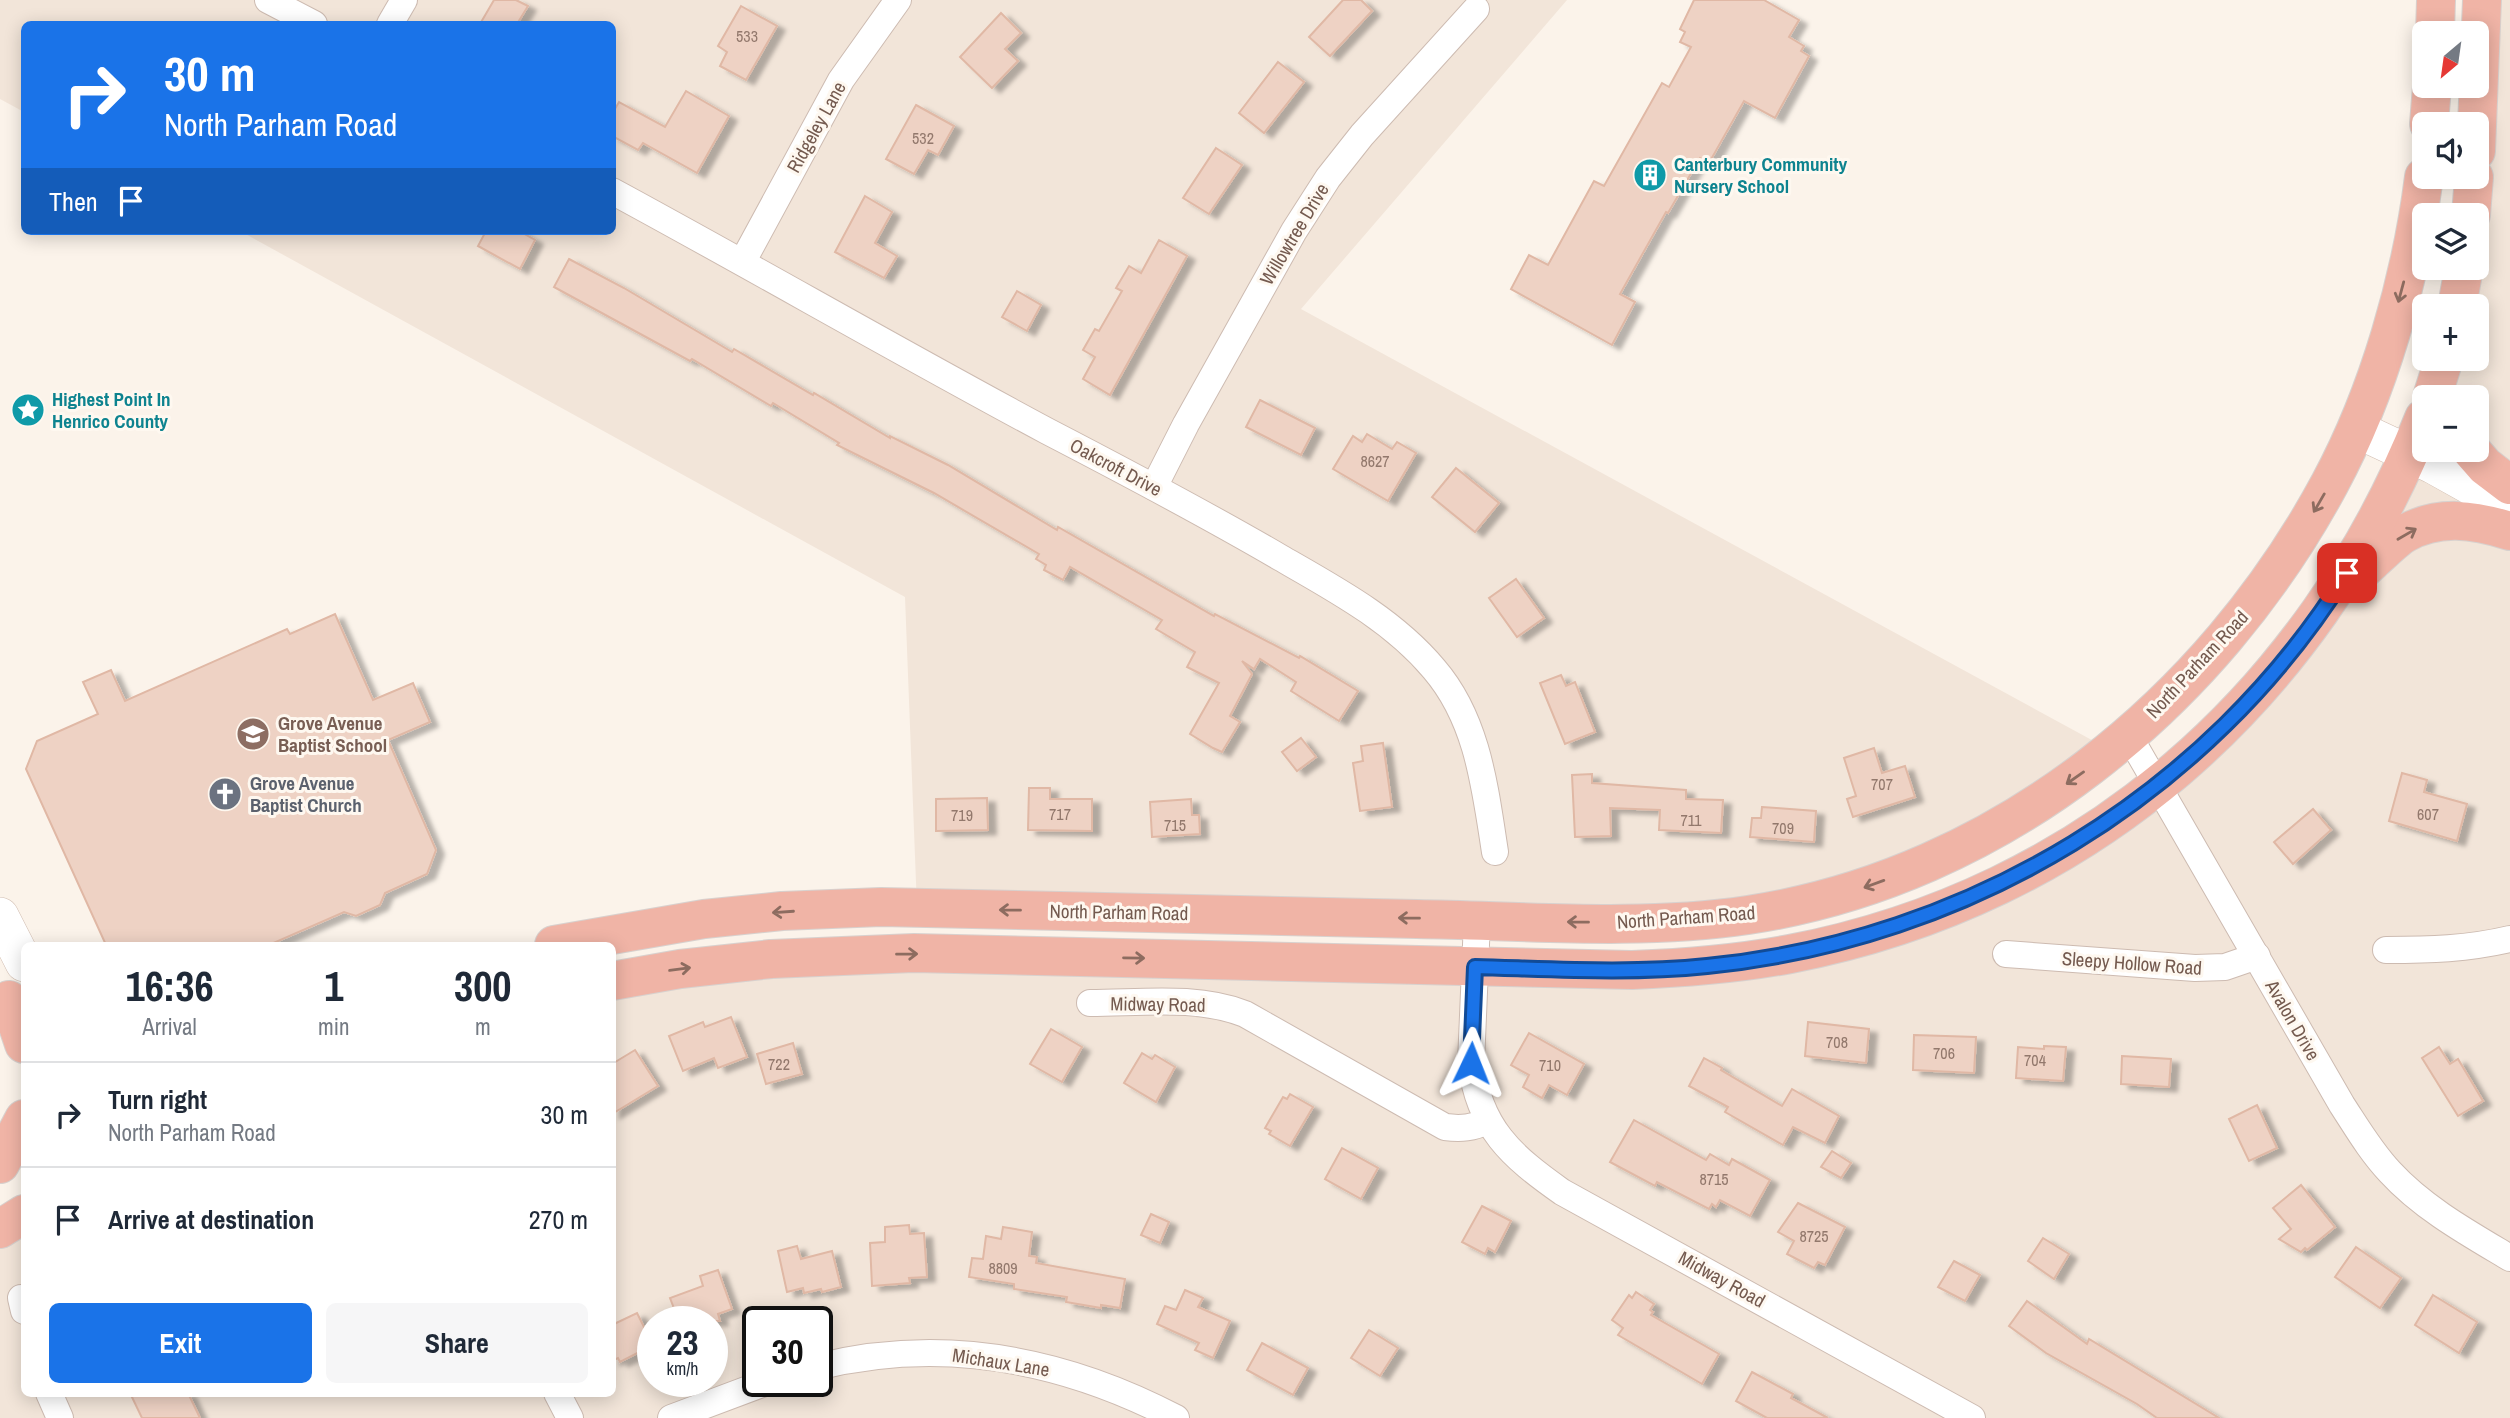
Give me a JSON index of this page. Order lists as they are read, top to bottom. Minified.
{"streets":{"highway":["North Parham Road"],"street":["Ridgeley Lane","Willowtree Drive","Oakcroft Drive","Sleepy Hollow Road","Midway Road","Avalon Drive","Michaux Lane"]},"crossings":[["Ridgeley Lane","Oakcroft Drive"],["Willowtree Drive","Oakcroft Drive"],["North Parham Road","Midway Road"],["North Parham Road","Avalon Drive"],["Sleepy Hollow Road","Avalon Drive"]],"places":{"building":["Canterbury Community Nursery School"],"place":["Highest Point In Henrico County"],"school or university":["Grove Avenue Baptist School"],"church":["Grove Avenue Baptist Church"]},"house_numbers":["533","532","8627","707","717","607","719","711","715","709","708","706","704","722","710","8715","8725","8809"],"north":"bottom left","page":{"map_buttons":["+","−"],"turn":["30 m","North Parham Road"],"then":"Then","eta":["16:36","Arrival","1","min","300","m"],"list":[{"name":"Turn right","note":"North Parham Road","value":"30 m"},{"name":"Arrive at destination","value":"270 m"}],"buttons":["Exit","Share"],"speed":"23 km/h","limit":"30"}}
